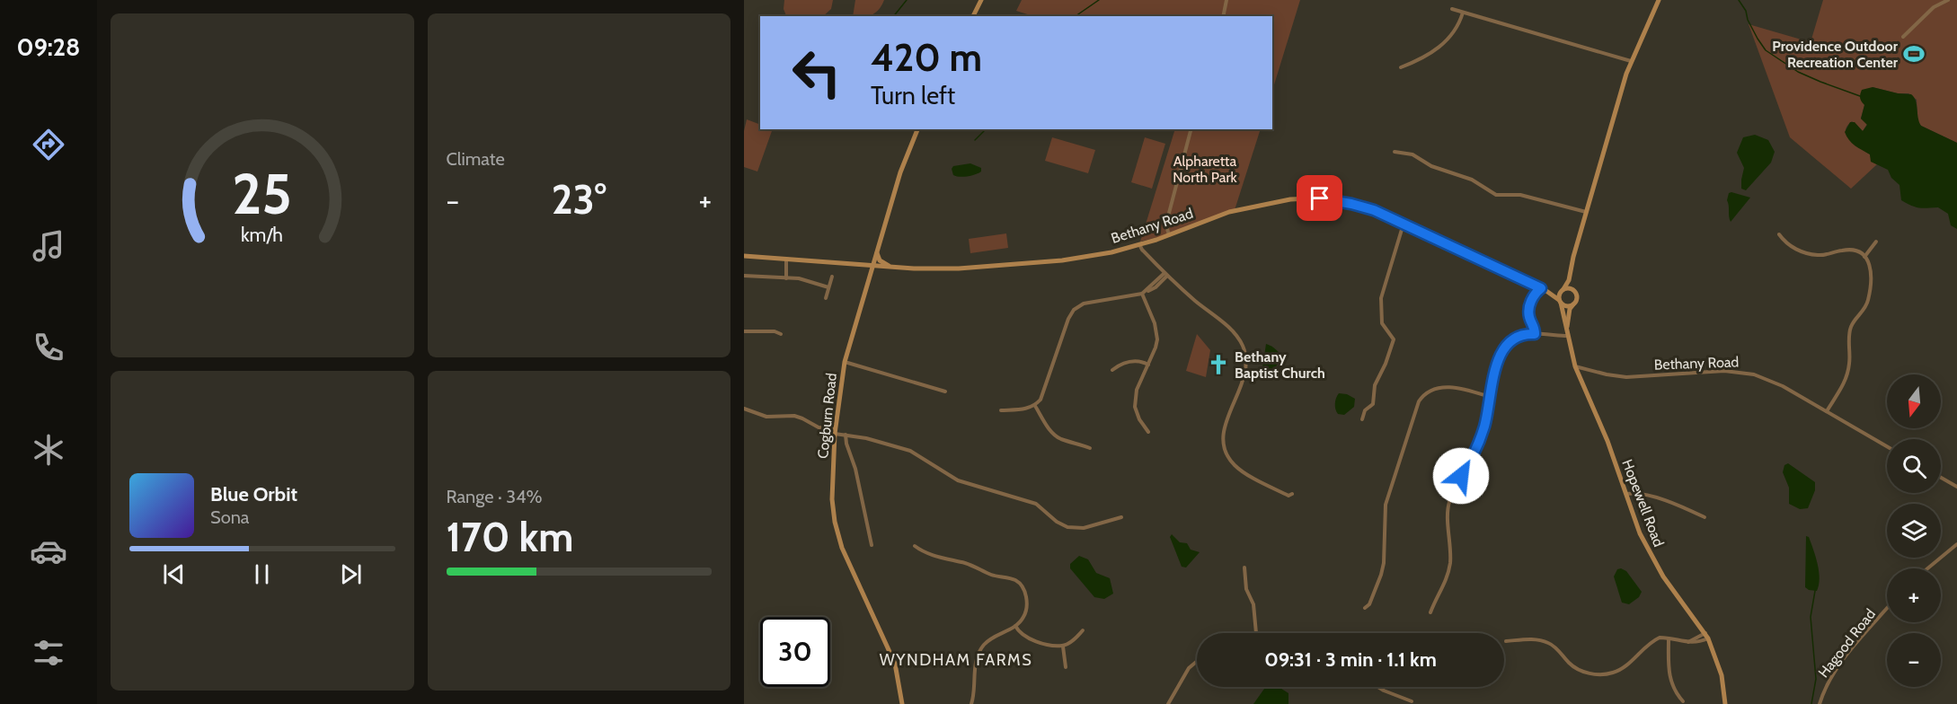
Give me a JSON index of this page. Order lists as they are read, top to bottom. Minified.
{"streets":{"street":["Bethany Road","Cogburn Road","Hopewell Road","Hagood Road"]},"crossings":[["Bethany Road","Cogburn Road"],["Bethany Road","Hopewell Road"]],"districts":["WYNDHAM FARMS"],"parks":["Alpharetta North Park"],"places":{"sports":["Providence Outdoor Recreation Center"],"church":["Bethany Baptist Church"]},"north":"bottom","page":{"tabs":"09:28","tile":["Climate",["Range · 34%","170 km"]],"turn":["420 m","Turn left"],"heat":["−","23°","+"],"map_buttons":["+","−"],"song":["Blue Orbit","Sona"],"limit":"30","trip":"09:31 · 3 min · 1.1 km","gauge":["25","km/h"]}}
